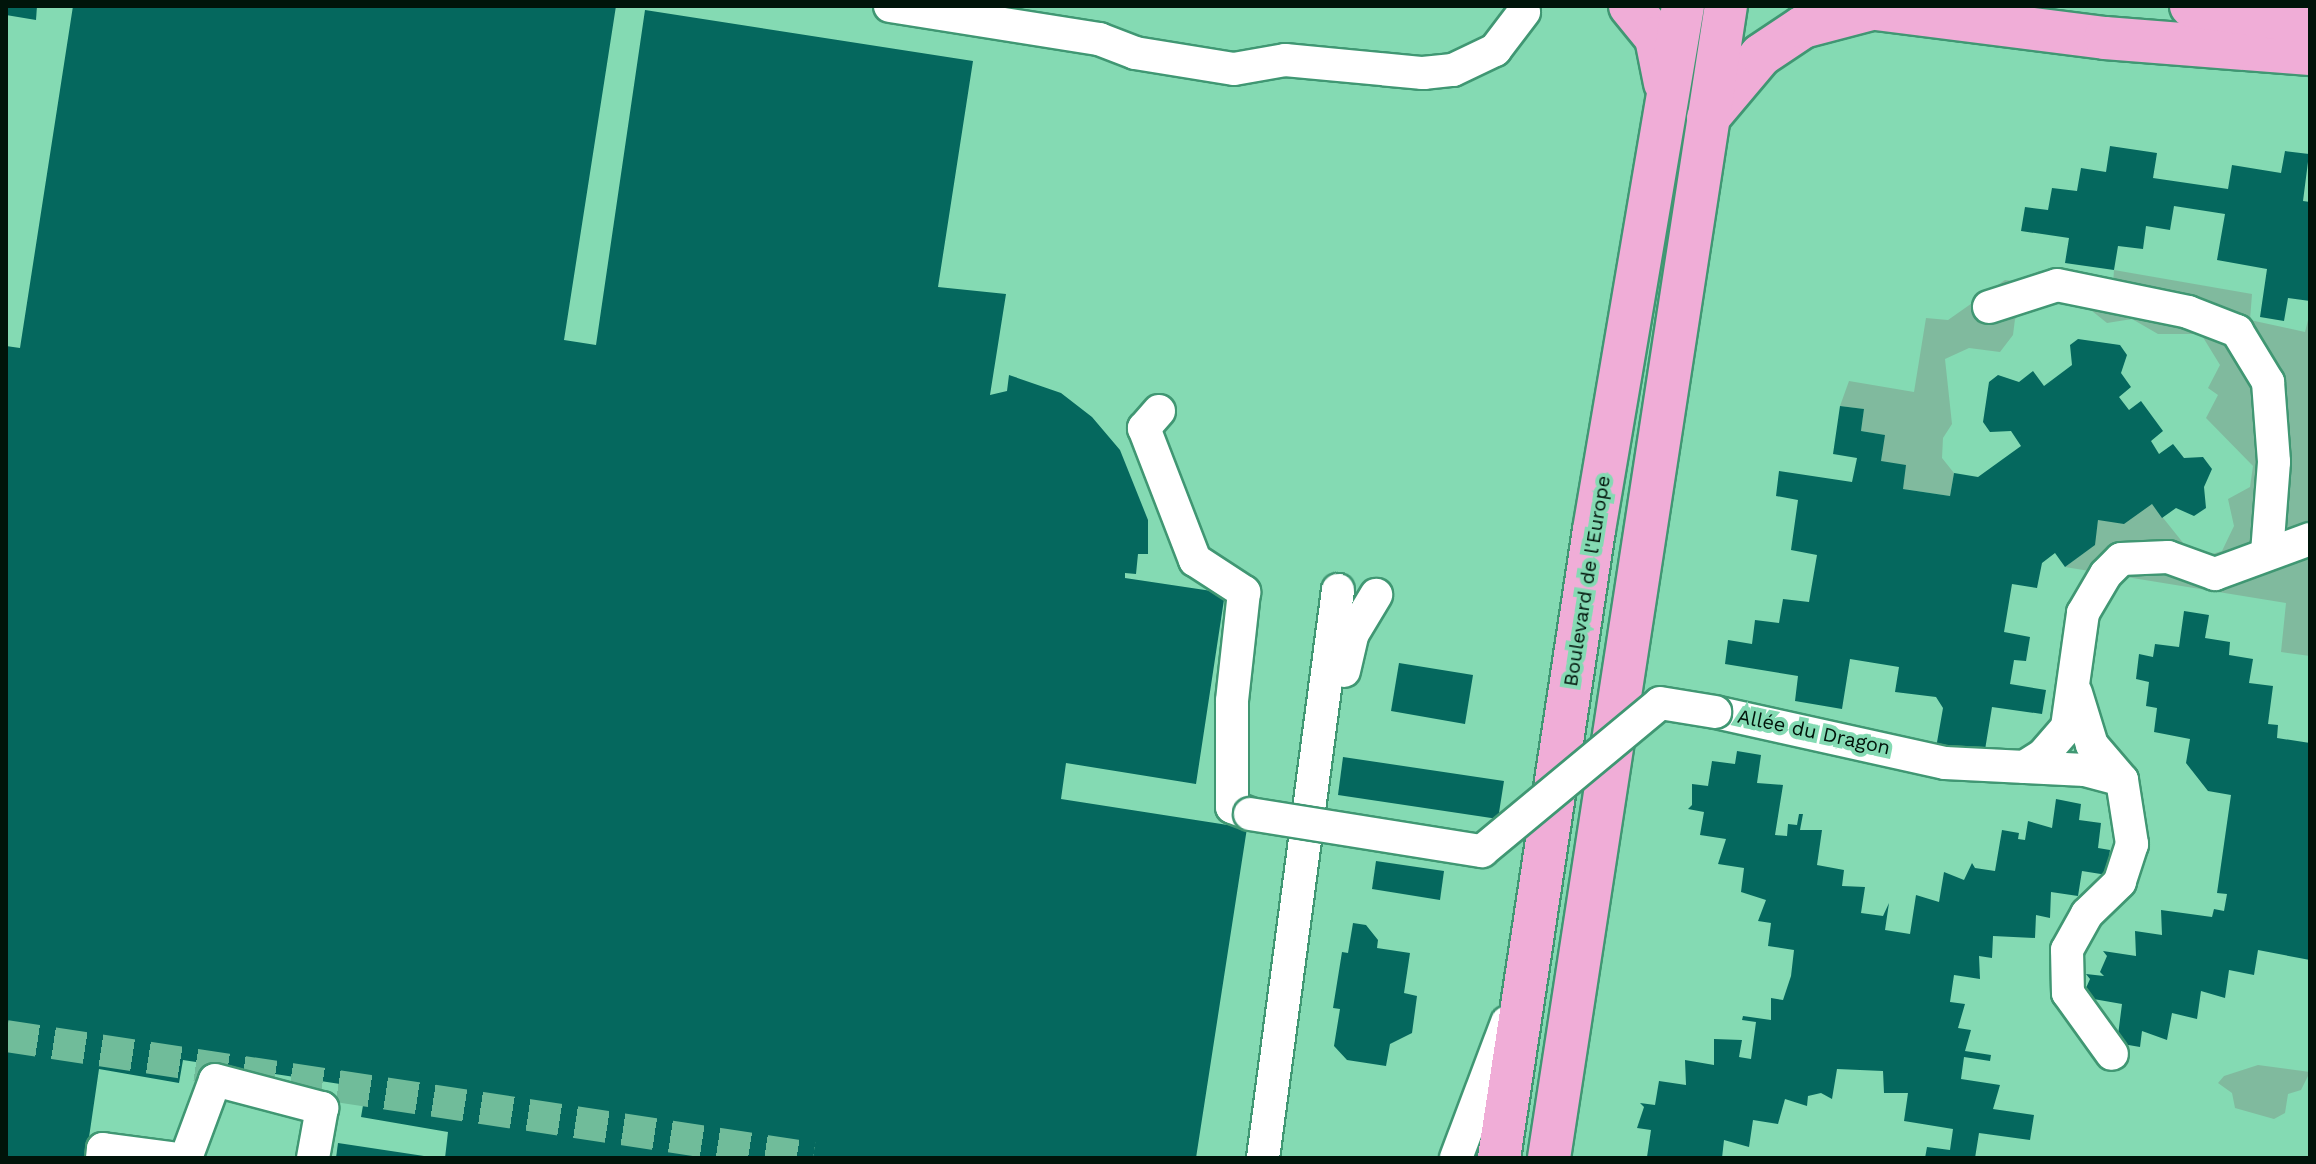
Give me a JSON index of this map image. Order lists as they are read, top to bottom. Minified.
{"streets":{"main road":["Boulevard de l'Europe"],"street":["Allée du Dragon"]}}
